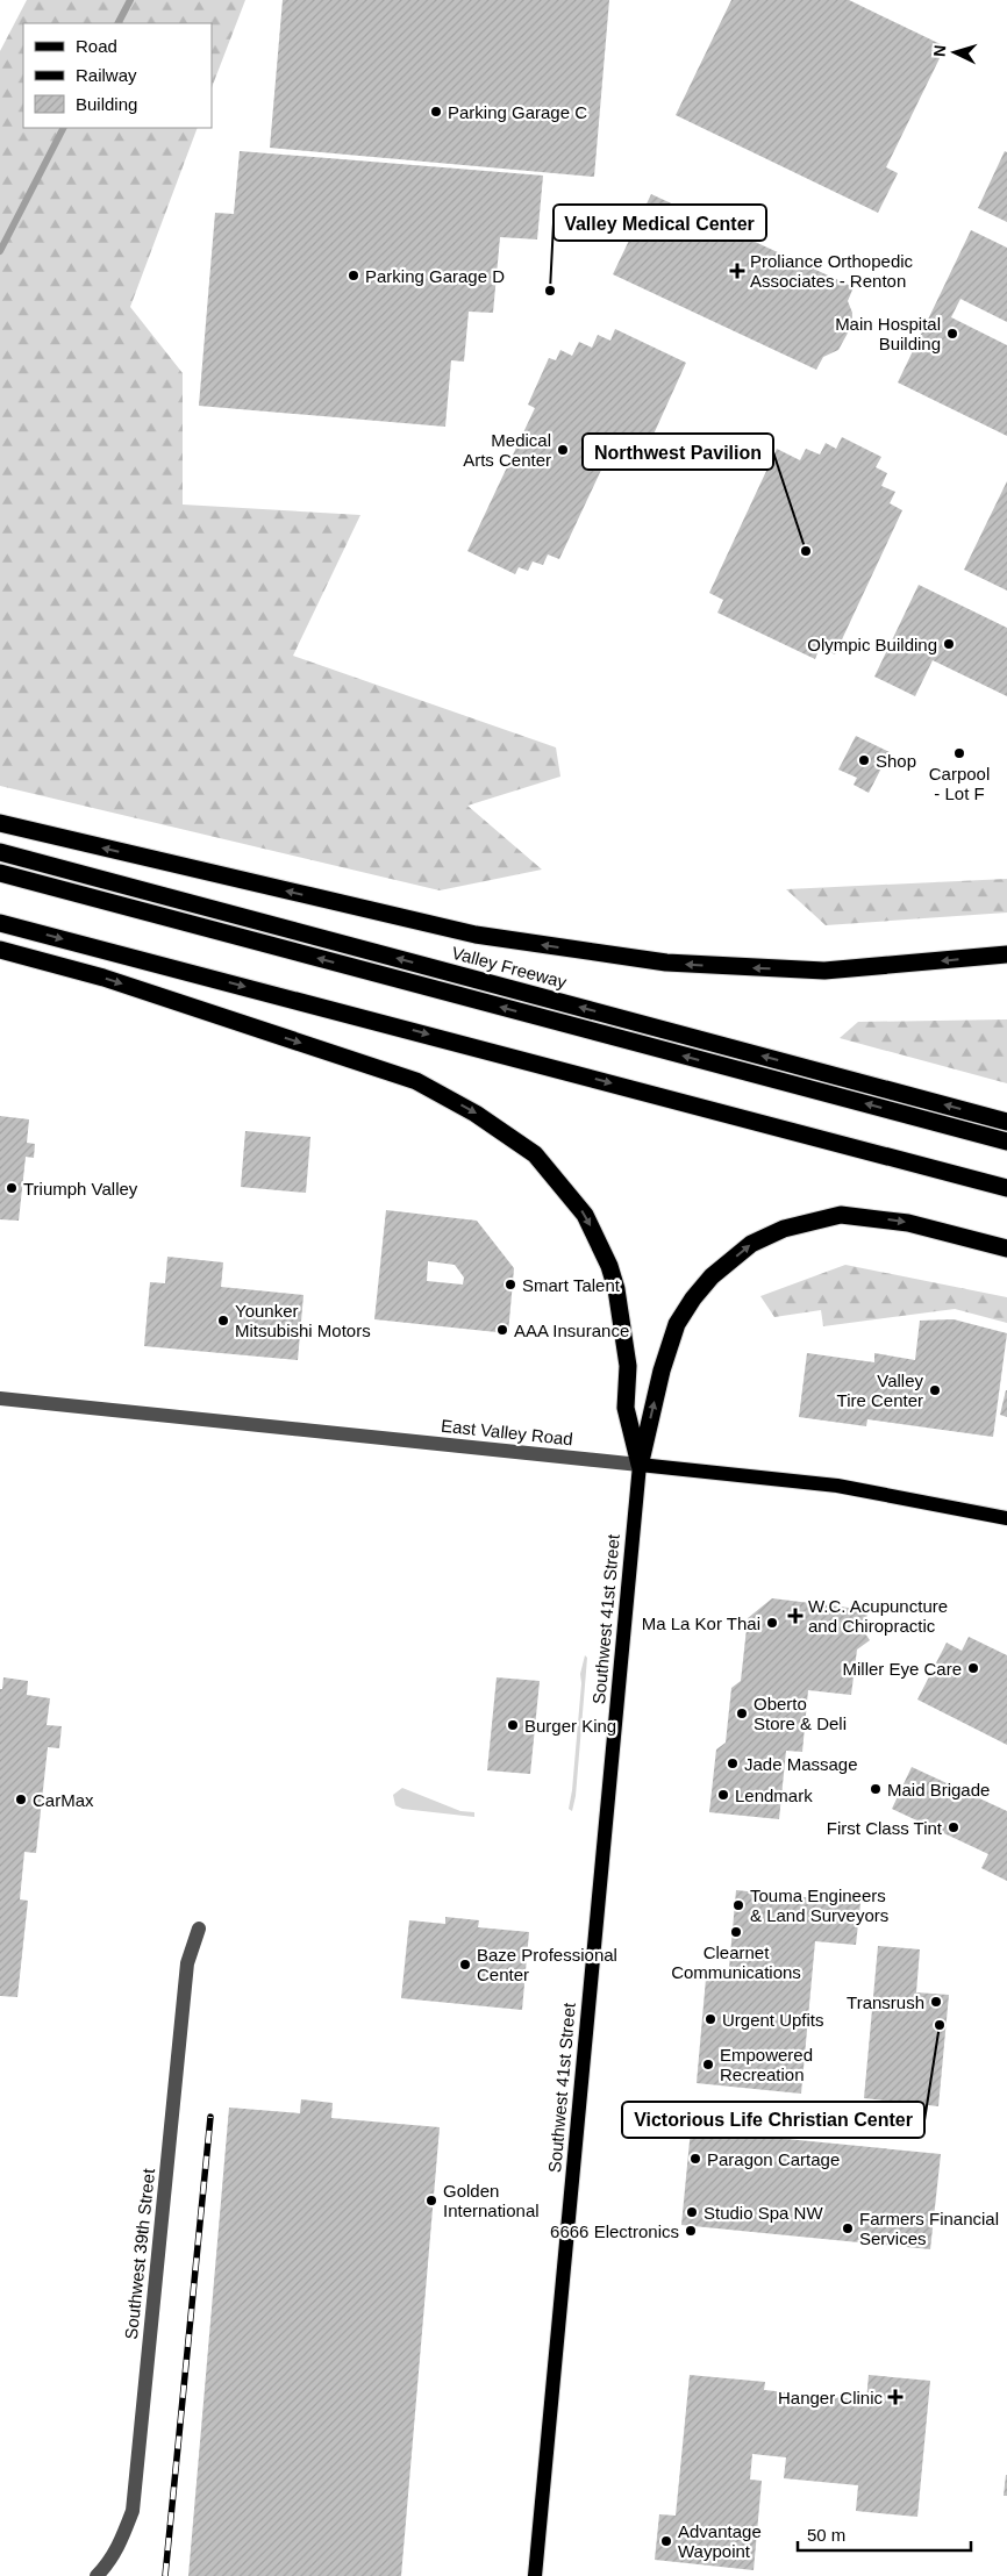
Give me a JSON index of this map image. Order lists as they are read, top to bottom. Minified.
{"streets":{"highway":["Valley Freeway"],"main road":["East Valley Road","Southwest 41st Street"],"street":["Southwest 39th Street"]},"crossings":[["East Valley Road","Southwest 41st Street"]],"places":{"other":["Parking Garage C","Parking Garage D","Valley Medical Center","Main Hospital Building","Medical Arts Center","Northwest Pavilion","Olympic Building","Carpool - Lot F","Shop","Triumph Valley","Smart Talent","Younker Mitsubishi Motors","AAA Insurance","Valley Tire Center","Ma La Kor Thai","Miller Eye Care","Oberto Store & Deli","Burger King","Jade Massage","Maid Brigade","Lendmark","CarMax","First Class Tint","Touma Engineers & Land Surveyors","Clearnet Communications","Baze Professional Center","Transrush","Urgent Upfits","Victorious Life Christian Center","Empowered Recreation","Paragon Cartage","Golden International","Studio Spa NW","Farmers Financial Services","6666 Electronics","Advantage Waypoint"],"health":["Proliance Orthopedic Associates - Renton","W.C. Acupuncture and Chiropractic","Hanger Clinic"]},"legend":["Road","Railway","Building"],"scale_bar":"50 m","north":"left"}
